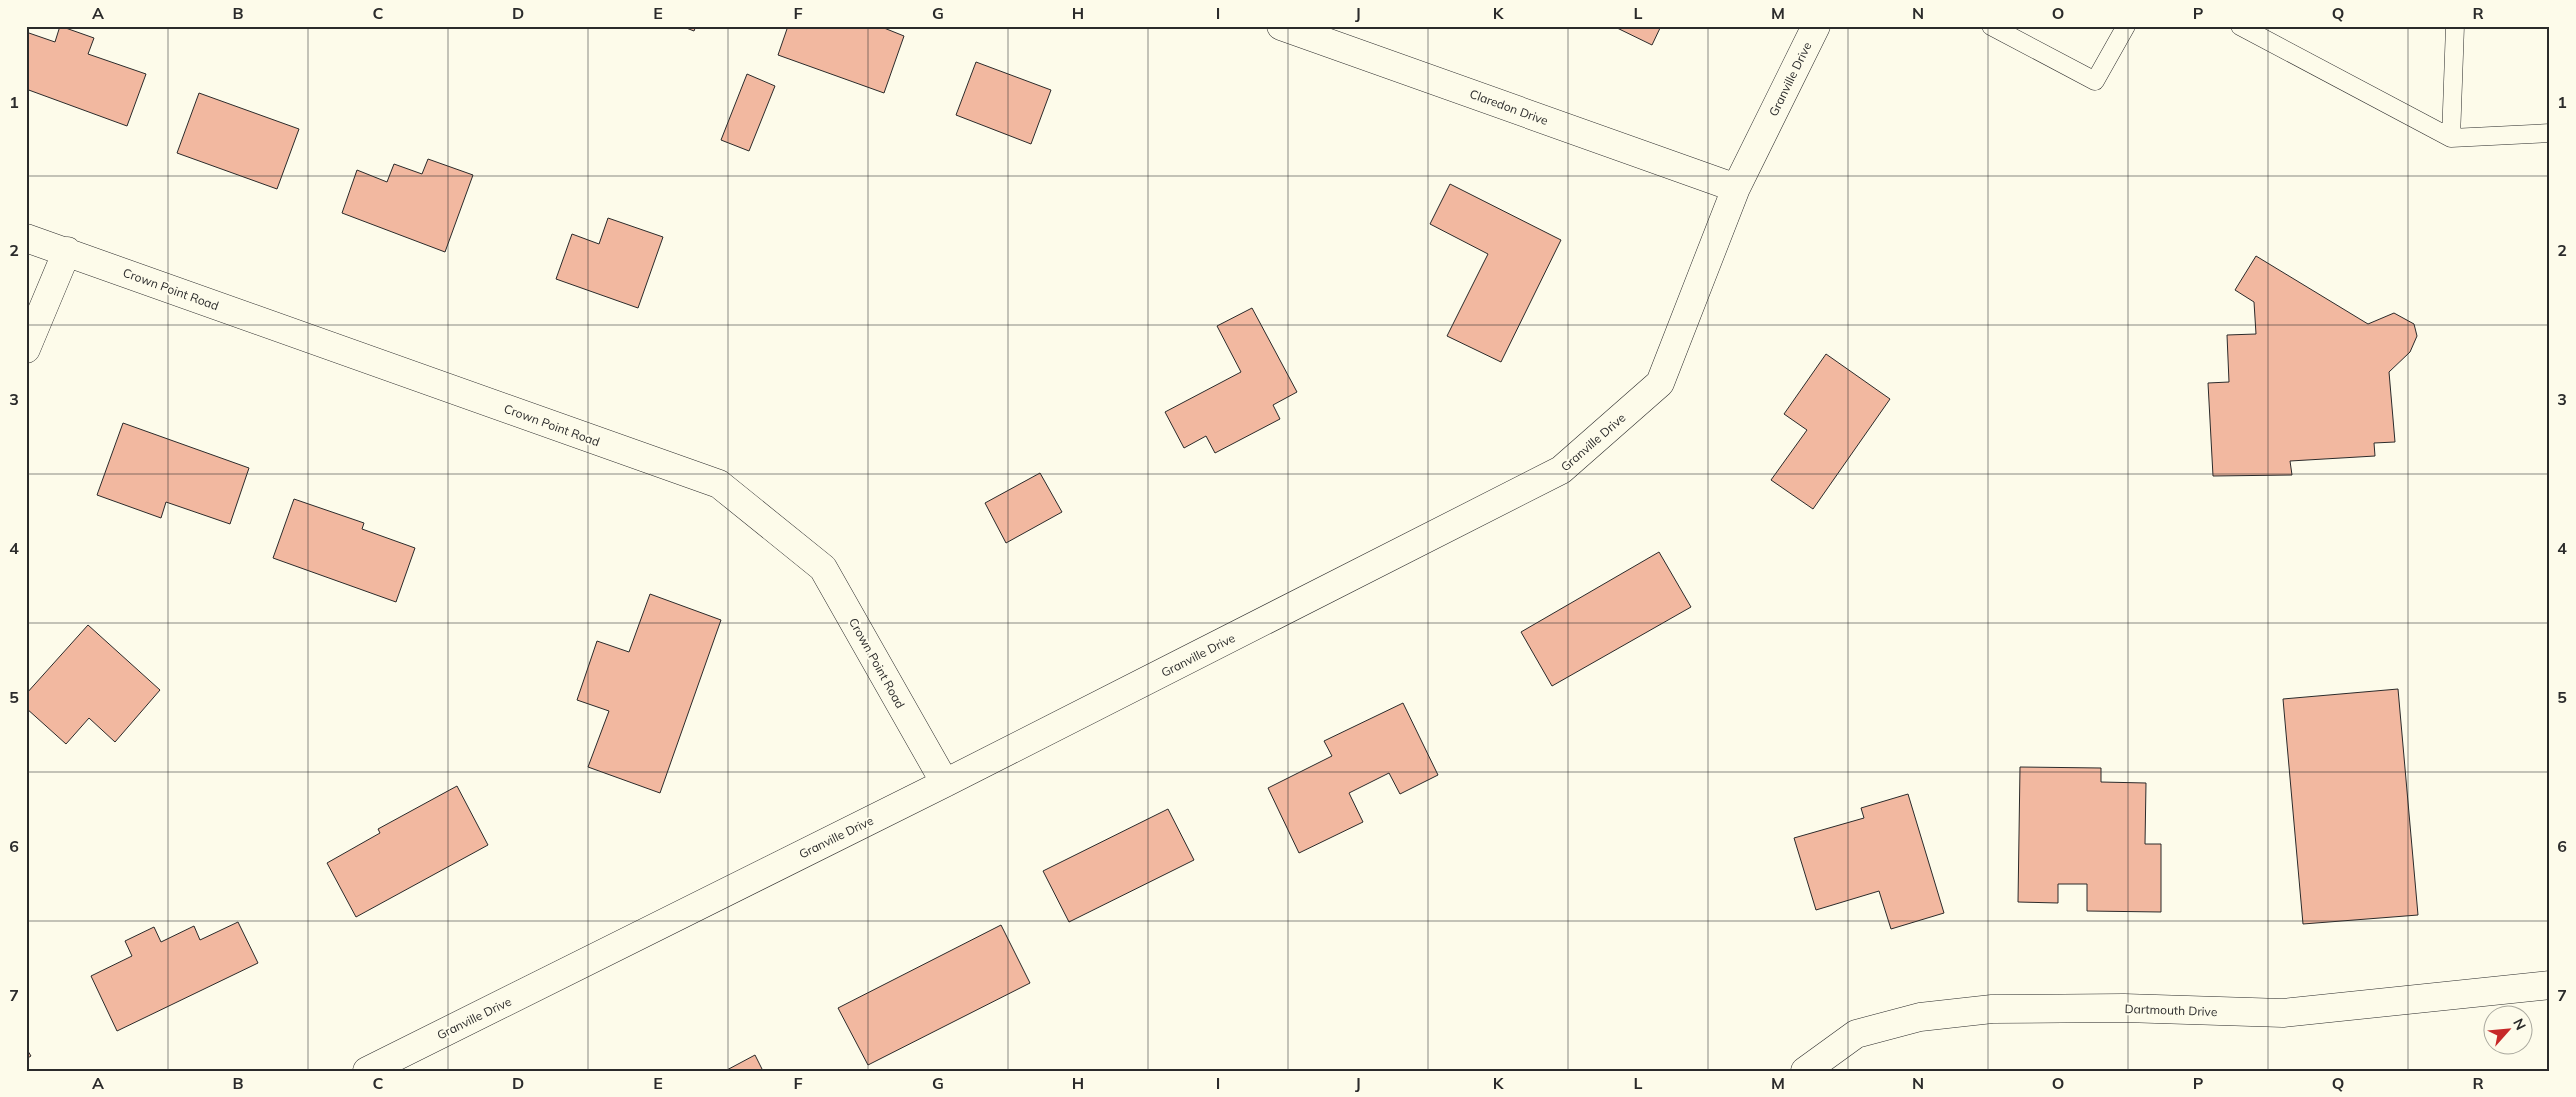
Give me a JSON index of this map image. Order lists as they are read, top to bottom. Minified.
{"streets":{"street":["Granville Drive","Claredon Drive","Crown Point Road","Dartmouth Drive"]},"crossings":[["Granville Drive","Claredon Drive"],["Granville Drive","Crown Point Road"]],"north":"top right","grid":{"columns":["A","B","C","D","E","F","G","H","I","J","K","L","M","N","O","P","Q","R"],"rows":["1","2","3","4","5","6","7"]}}
